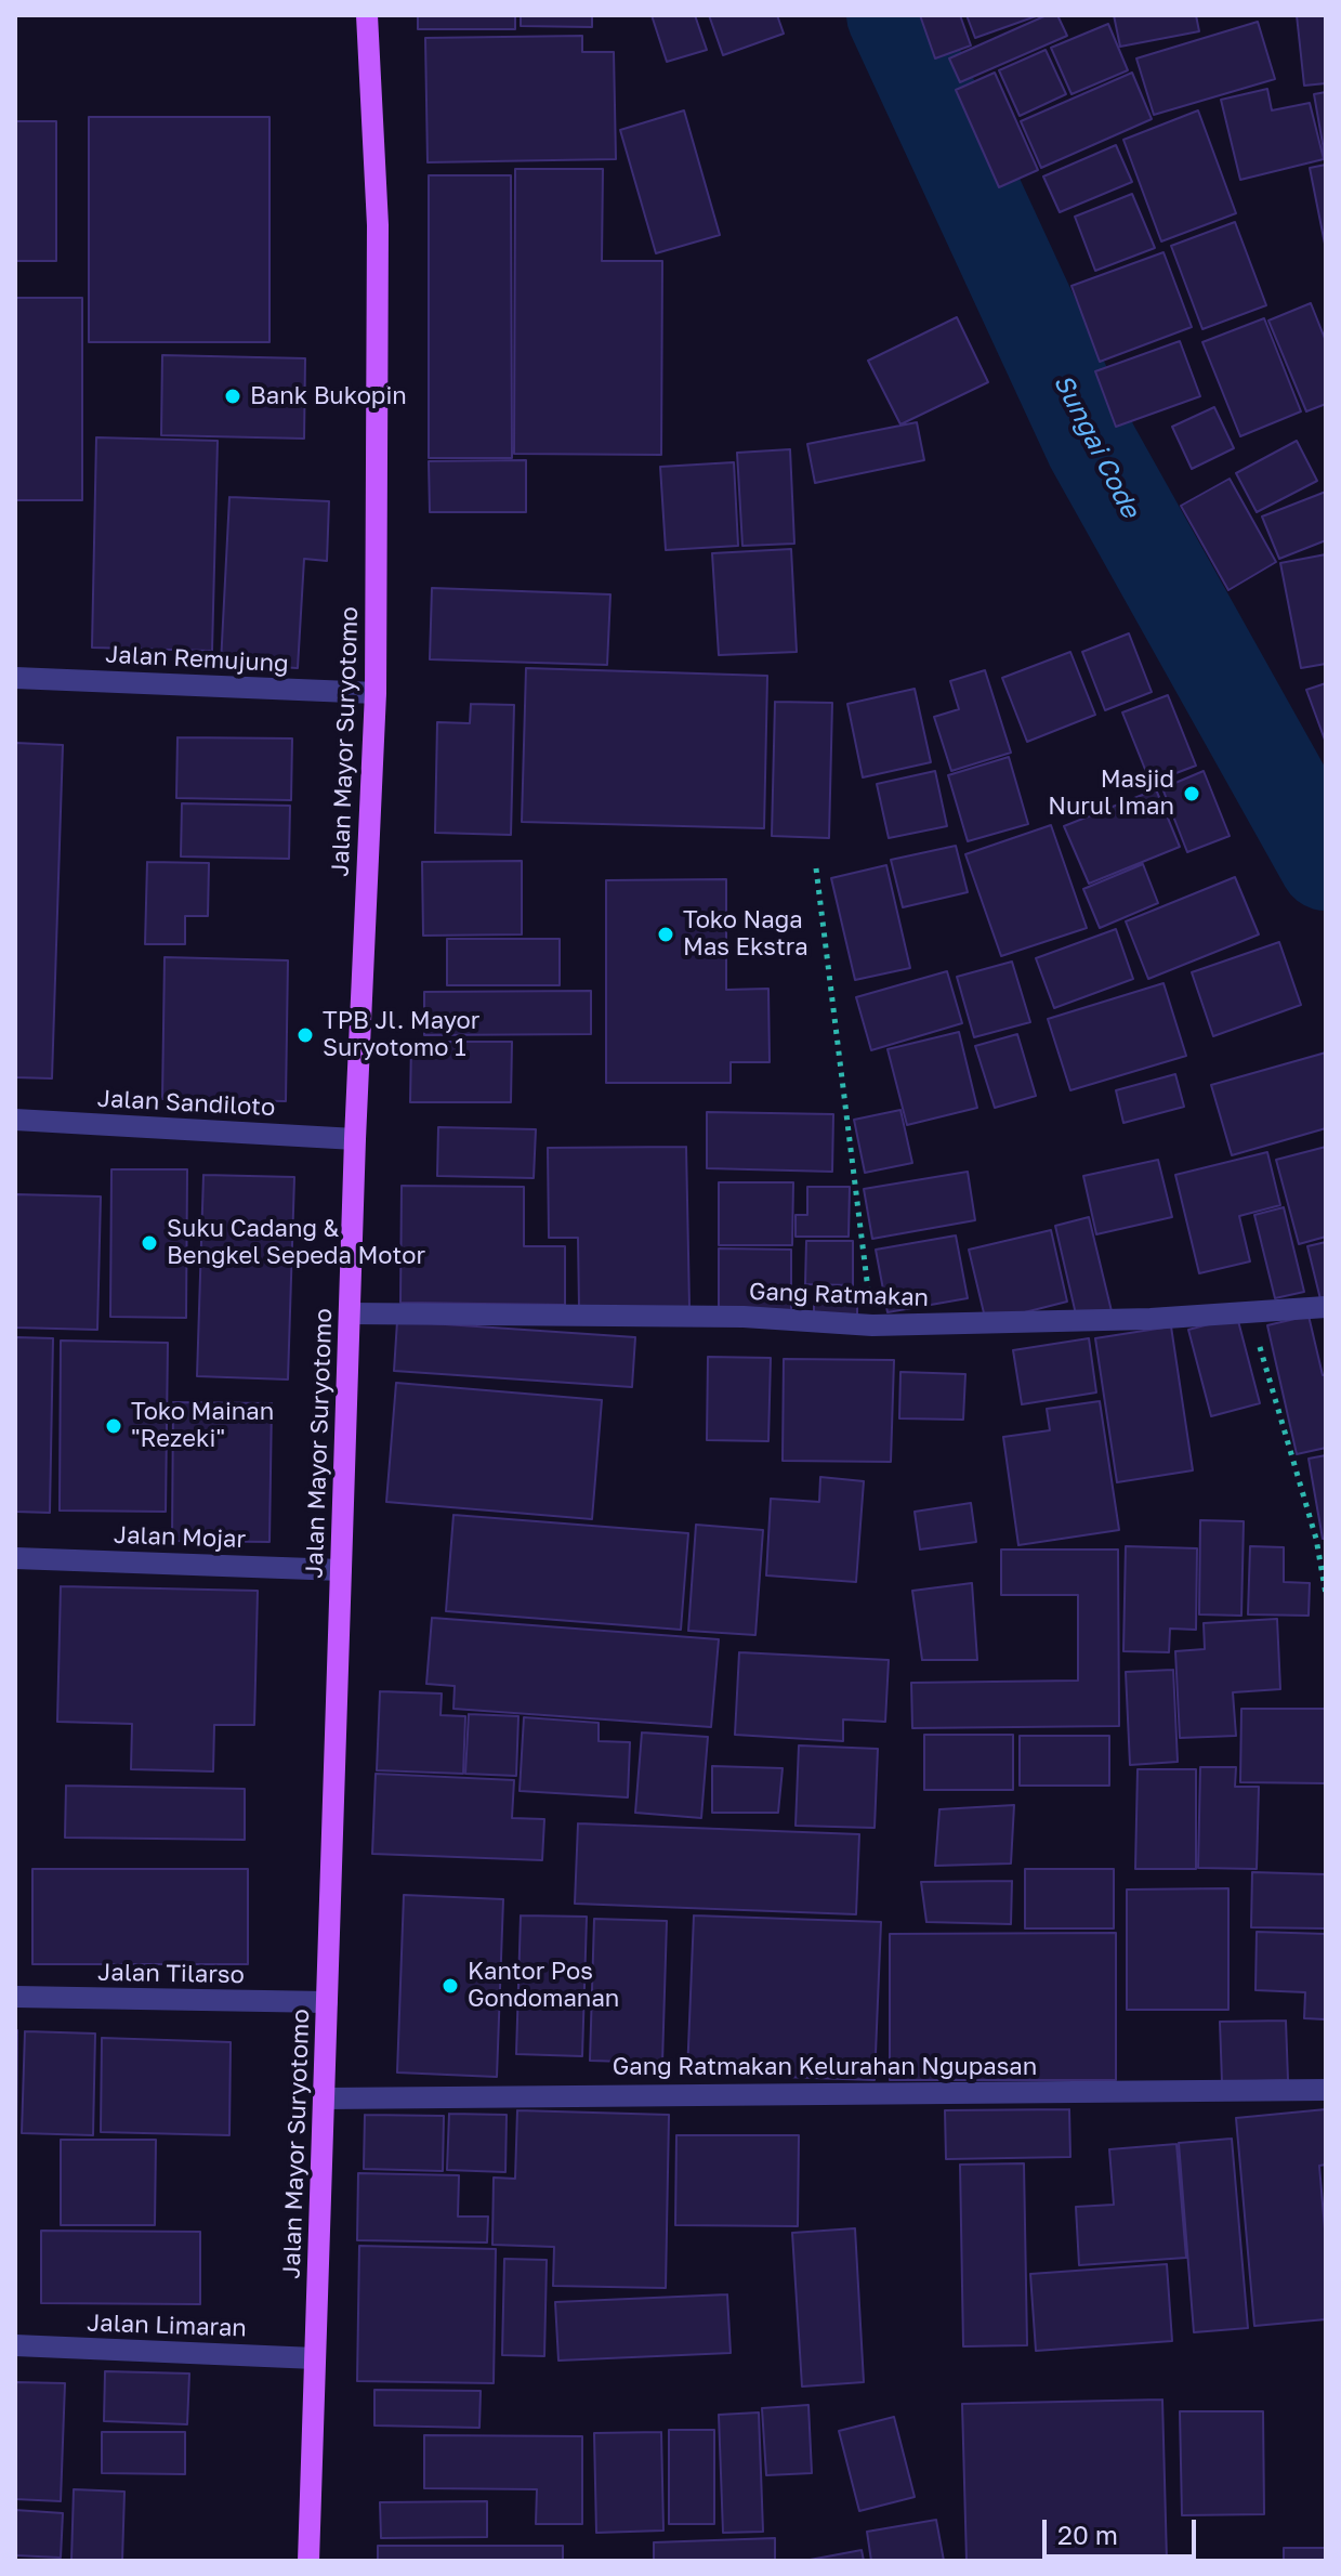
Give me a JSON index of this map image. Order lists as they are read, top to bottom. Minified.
{"streets":{"main road":["Jalan Mayor Suryotomo"],"street":["Jalan Remujung","Jalan Sandiloto","Gang Ratmakan","Jalan Mojar","Jalan Tilarso","Gang Ratmakan Kelurahan Ngupasan","Jalan Limaran"]},"crossings":[["Jalan Remujung","Jalan Mayor Suryotomo"],["Jalan Mayor Suryotomo","Jalan Sandiloto"],["Jalan Mayor Suryotomo","Gang Ratmakan"],["Jalan Mayor Suryotomo","Jalan Mojar"],["Jalan Mayor Suryotomo","Jalan Tilarso"],["Jalan Mayor Suryotomo","Gang Ratmakan Kelurahan Ngupasan"],["Jalan Mayor Suryotomo","Jalan Limaran"]],"water":["Sungai Code"],"places":["Bank Bukopin","Masjid Nurul Iman","Toko Naga Mas Ekstra","TPB Jl. Mayor Suryotomo 1","Suku Cadang & Bengkel Sepeda Motor","Toko Mainan \"Rezeki\"","Kantor Pos Gondomanan"],"scale_bar":"20 m"}
